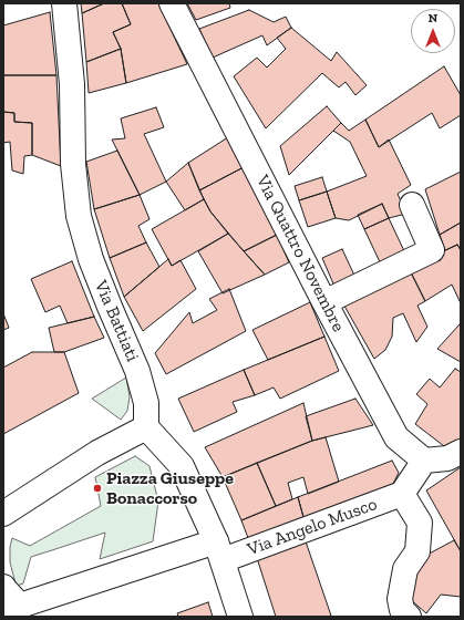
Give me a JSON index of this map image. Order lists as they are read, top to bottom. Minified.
{"streets":{"street":["Via Quattro Novembre","Via Battiati","Via Angelo Musco"]},"places":["Piazza Giuseppe Bonaccorso"],"north":"top"}
